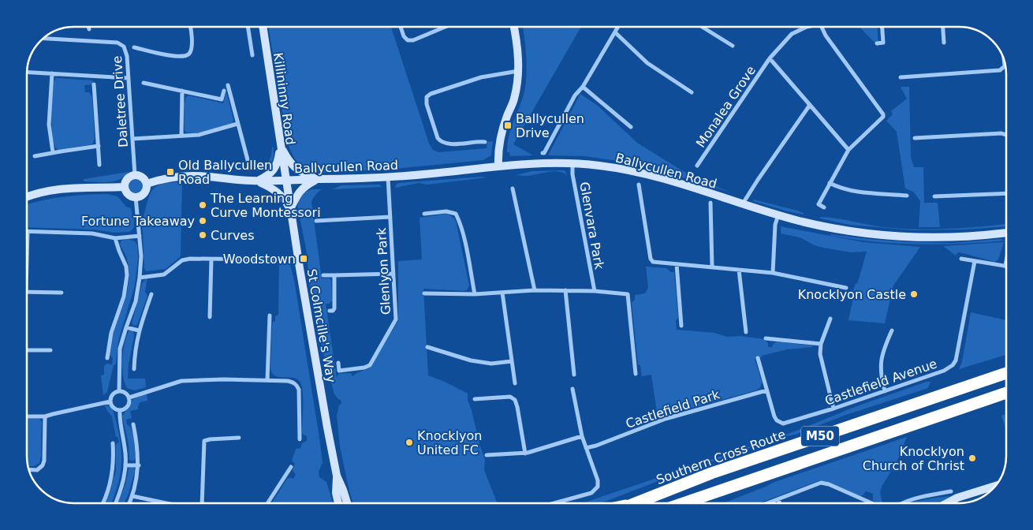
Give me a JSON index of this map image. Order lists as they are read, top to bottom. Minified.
{"streets":{"highway":["M50","Southern Cross Route"],"street":["Killininny Road","Daletree Drive","Monalea Grove","Ballycullen Road","Glenvara Park","Glenlyon Park","St Colmcille's Way","Castlefield Avenue","Castlefield Park"]},"crossings":[["Killininny Road","Ballycullen Road"],["Killininny Road","St Colmcille's Way"],["Ballycullen Road","Glenvara Park"],["Ballycullen Road","Glenlyon Park"],["Ballycullen Road","St Colmcille's Way"],["Castlefield Avenue","Castlefield Park"]],"places":{"transit":["Ballycullen Drive","Old Ballycullen Road","Woodstown"],"other":["The Learning Curve Montessori","Fortune Takeaway","Curves","Knocklyon Castle","Knocklyon United FC","Knocklyon Church of Christ"]}}
